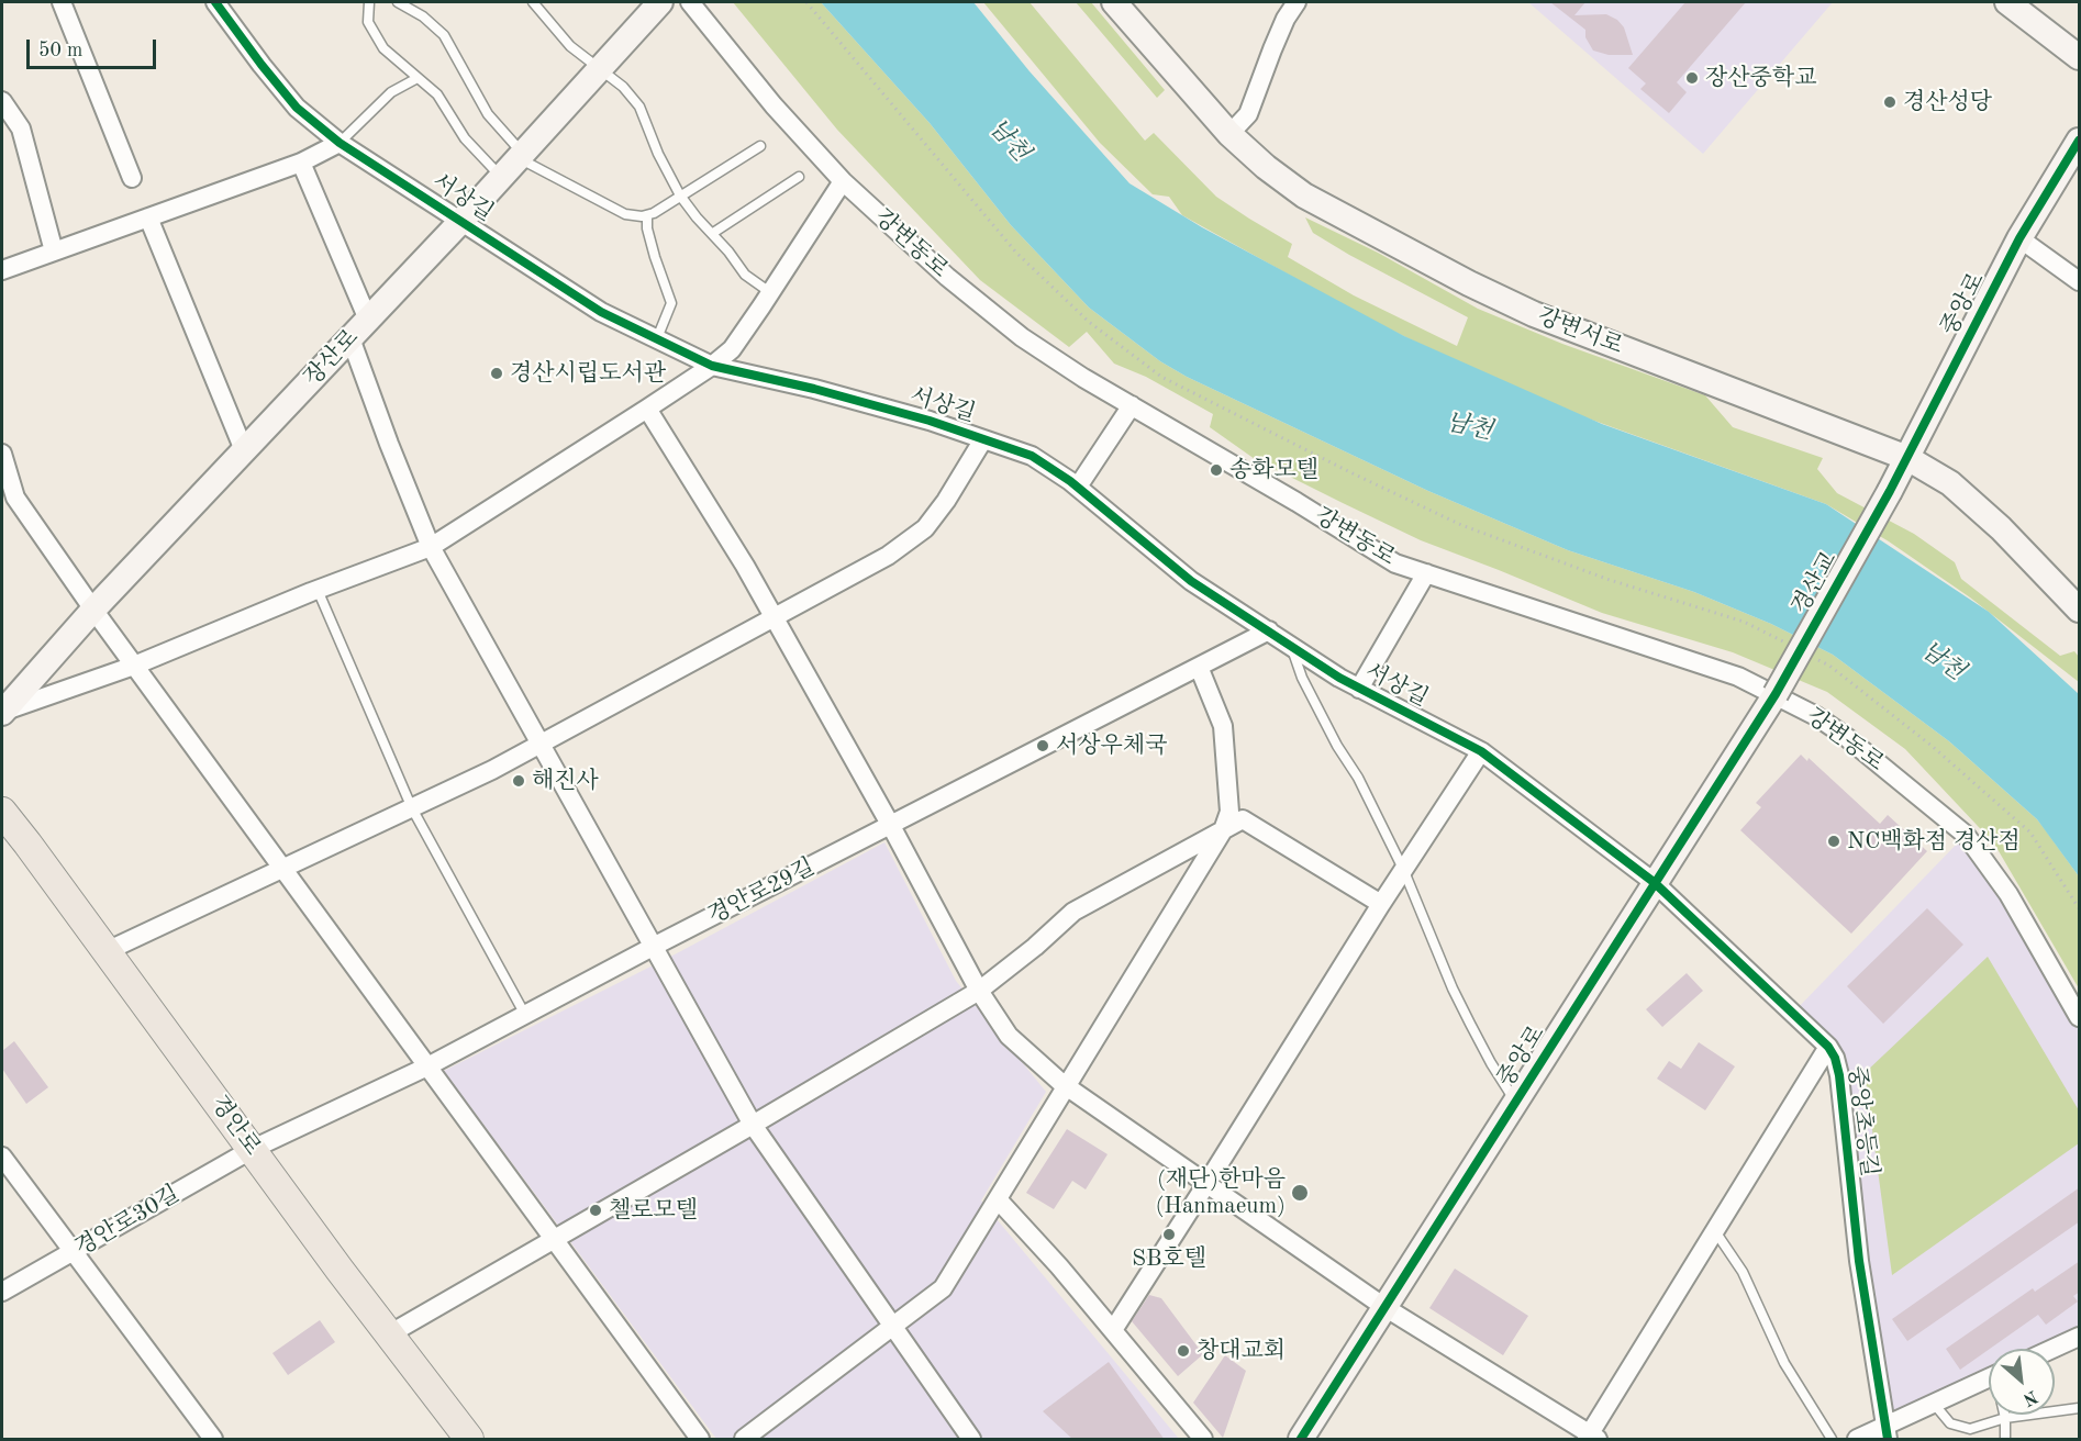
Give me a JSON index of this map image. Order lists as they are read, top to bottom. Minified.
{"streets":{"main road":["경안로"],"street":["서상길","강변동로","중앙로","강변서로","장산로","경산교","경안로29길","중앙초등길","경안로30길"]},"crossings":[["서상길","중앙로"],["서상길","장산로"],["서상길","경안로29길"],["서상길","중앙초등길"],["강변동로","중앙로"],["강변동로","경산교"],["중앙로","강변서로"],["중앙로","경산교"],["중앙로","중앙초등길"],["경안로29길","경안로"],["경안로29길","경안로30길"],["경안로","경안로30길"]],"water":["남천"],"places":["장산중학교","경산성당","경산시립도서관","송화모텔","서상우체국","해진사","NC백화점 경산점","(재단)한마음 (Hanmaeum)","첼로모텔","SB호텔","창대교회"],"scale_bar":"50 m","north":"bottom right"}
